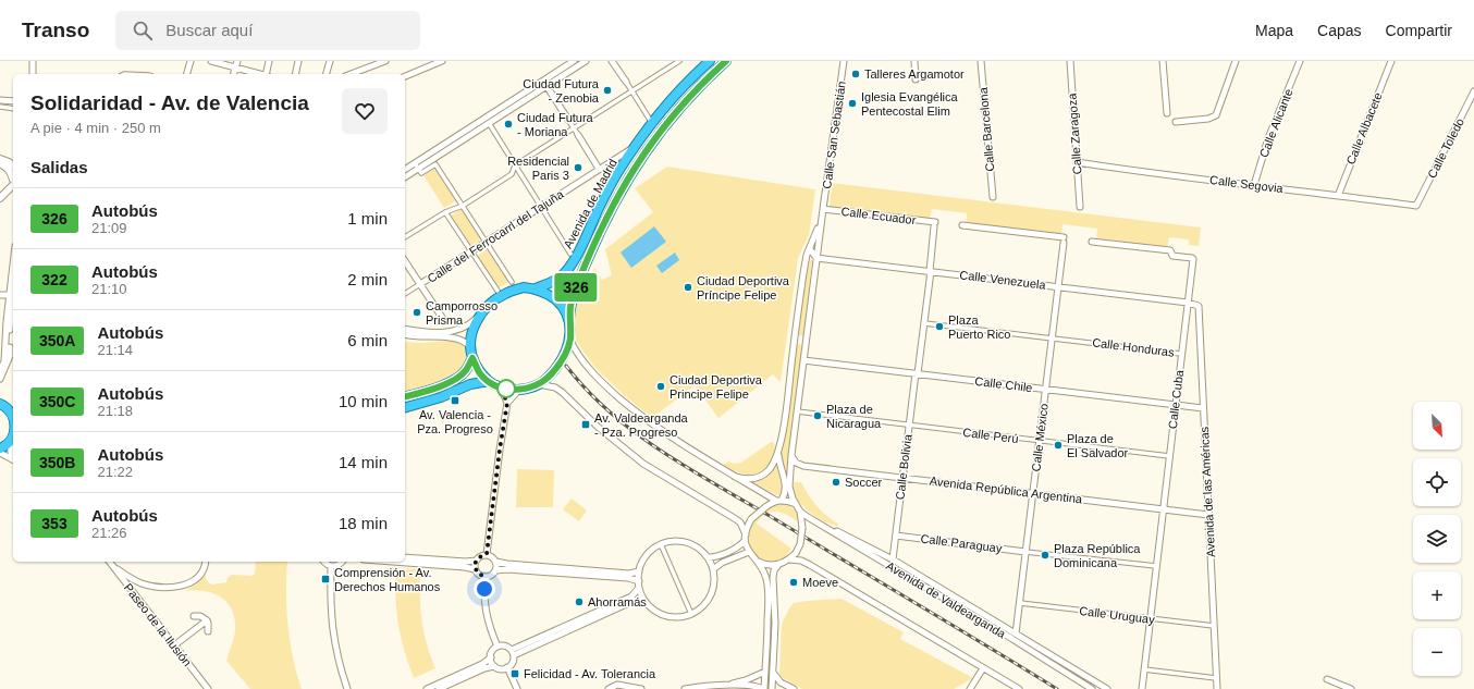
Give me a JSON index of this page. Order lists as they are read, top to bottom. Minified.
{"streets":{"highway":["Avenida de Madrid"],"street":["Calle Alicante","Calle Albacete","Calle Barcelona","Calle Zaragoza","Calle San Sebastián","Calle Toledo","Calle Segovia","Calle Ecuador","Calle del Ferrocarrl del Tajuña","Calle Venezuela","Calle Honduras","Calle Chile","Calle Cuba","Calle Perú","Calle México","Calle Bolivia","Avenida República Argentina","Avenida de las Américas","Calle Paraguay","Avenida de Valdearganda","Calle Uruguay","Paseo de la Ilusión"]},"crossings":[["Calle Alicante","Calle Segovia"],["Calle Albacete","Calle Segovia"],["Calle Zaragoza","Calle Segovia"],["Calle San Sebastián","Calle Ecuador"],["Calle San Sebastián","Calle Venezuela"],["Calle San Sebastián","Calle Chile"],["Calle San Sebastián","Avenida de Valdearganda"],["Calle Toledo","Calle Segovia"],["Avenida de Madrid","Calle del Ferrocarrl del Tajuña"],["Calle Ecuador","Calle Bolivia"],["Calle Venezuela","Calle Cuba"],["Calle Venezuela","Calle México"],["Calle Venezuela","Calle Bolivia"],["Calle Venezuela","Avenida de las Américas"],["Calle Honduras","Calle Cuba"],["Calle Honduras","Calle México"],["Calle Honduras","Calle Bolivia"],["Calle Chile","Calle Cuba"],["Calle Chile","Calle México"],["Calle Chile","Calle Bolivia"],["Calle Chile","Avenida de las Américas"],["Calle Cuba","Avenida República Argentina"],["Calle Cuba","Avenida de las Américas"],["Calle Cuba","Calle Uruguay"],["Calle Perú","Calle México"],["Calle Perú","Calle Bolivia"],["Calle México","Avenida República Argentina"],["Calle México","Calle Paraguay"],["Calle México","Calle Uruguay"],["Calle Bolivia","Avenida República Argentina"],["Calle Bolivia","Calle Paraguay"],["Avenida República Argentina","Avenida de las Américas"],["Avenida de las Américas","Calle Uruguay"]],"places":{"other":["Talleres Argamotor","Ciudad Futura - Zenobia","Iglesia Evangélica Pentecostal Elim","Ciudad Futura - Moriana","Residencial Paris 3","Ciudad Deportiva Príncipe Felipe","Camporrosso Prisma","Plaza Puerto Rico","Ciudad Deportiva Principe Felipe","Plaza de Nicaragua","Plaza de El Salvador","Soccer","Plaza República Dominicana","Moeve","Ahorramás"],"transit":["Av. Valencia - Pza. Progreso","Av. Valdearganda - Pza. Progreso","Comprensión - Av. Derechos Humanos","Felicidad - Av. Tolerancia"]},"lines":["bus line 326"],"north":"bottom right","page":{"header":"Transo","search":"Buscar aquí","nav":["Mapa","Capas","Compartir"],"on_map":"326","heading":[["Solidaridad - Av. de Valencia","A pie · 4 min · 250 m"],"Salidas"],"list":[{"mark":"326","name":"Autobús","note":"21:09","value":"1 min"},{"mark":"322","name":"Autobús","note":"21:10","value":"2 min"},{"mark":"350A","name":"Autobús","note":"21:14","value":"6 min"},{"mark":"350C","name":"Autobús","note":"21:18","value":"10 min"},{"mark":"350B","name":"Autobús","note":"21:22","value":"14 min"},{"mark":"353","name":"Autobús","note":"21:26","value":"18 min"}],"map_buttons":["+","−"]}}
